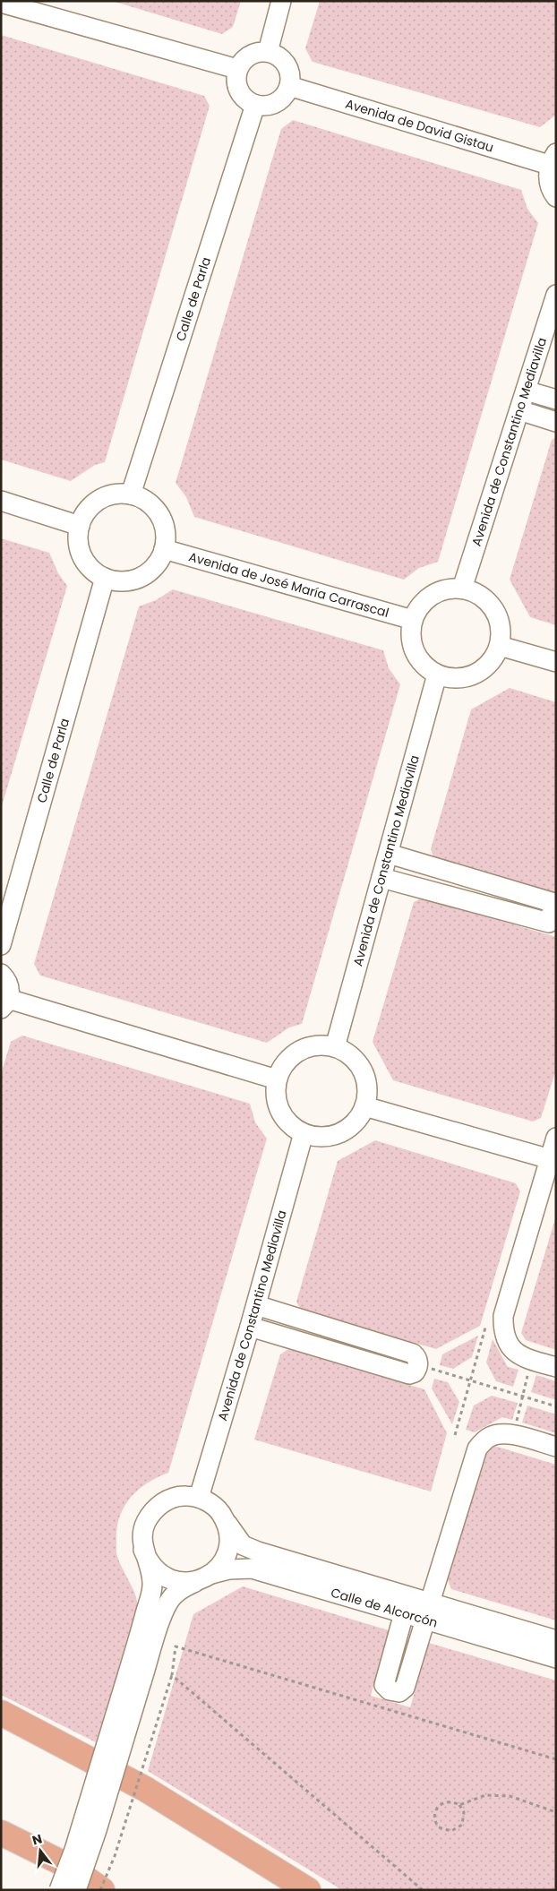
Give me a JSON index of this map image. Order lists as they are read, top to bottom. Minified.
{"streets":{"street":["Avenida de David Gistau","Calle de Parla","Avenida de Constantino Mediavilla","Avenida de José María Carrascal","Calle de Alcorcón"]},"crossings":[["Avenida de David Gistau","Calle de Parla"],["Calle de Parla","Avenida de José María Carrascal"],["Avenida de Constantino Mediavilla","Avenida de José María Carrascal"],["Avenida de Constantino Mediavilla","Calle de Alcorcón"]],"north":"top"}
